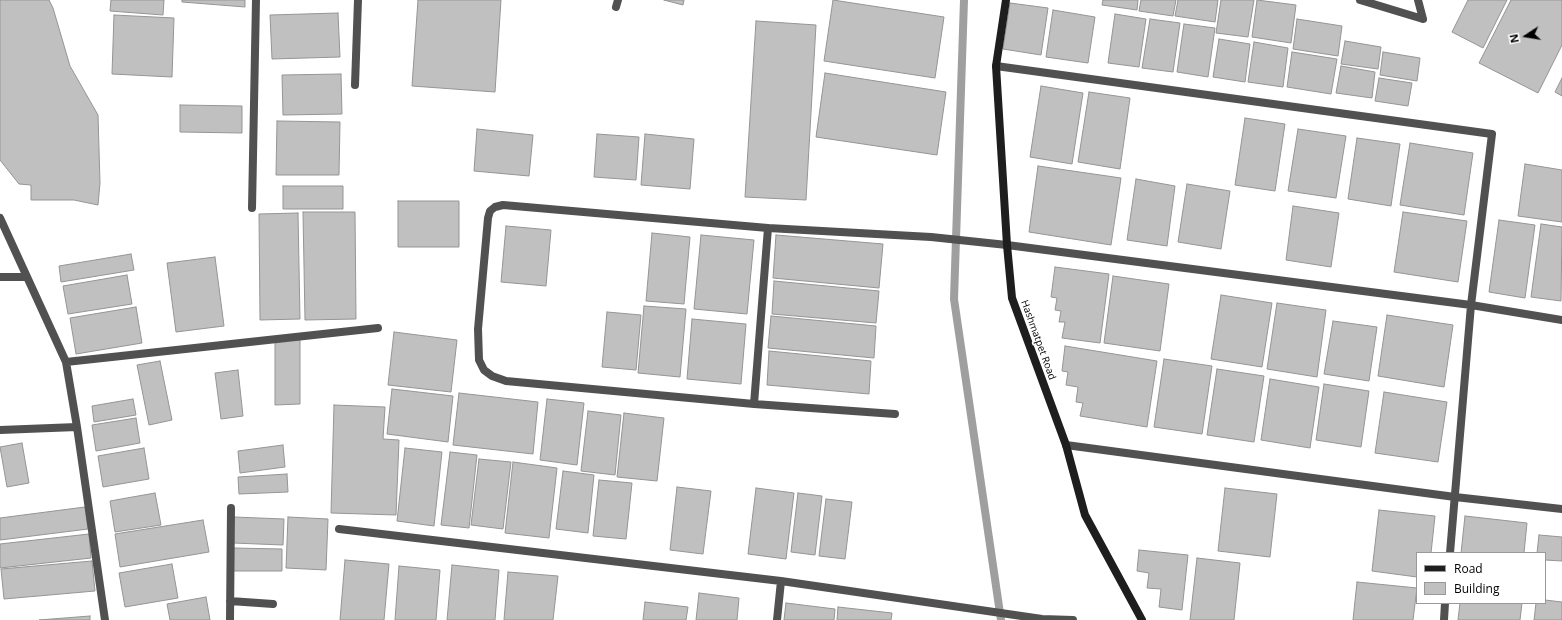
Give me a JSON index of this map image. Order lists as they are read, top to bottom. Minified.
{"streets":{"main road":["Hashmatpet Road"]},"legend":["Road","Building"],"north":"left"}
